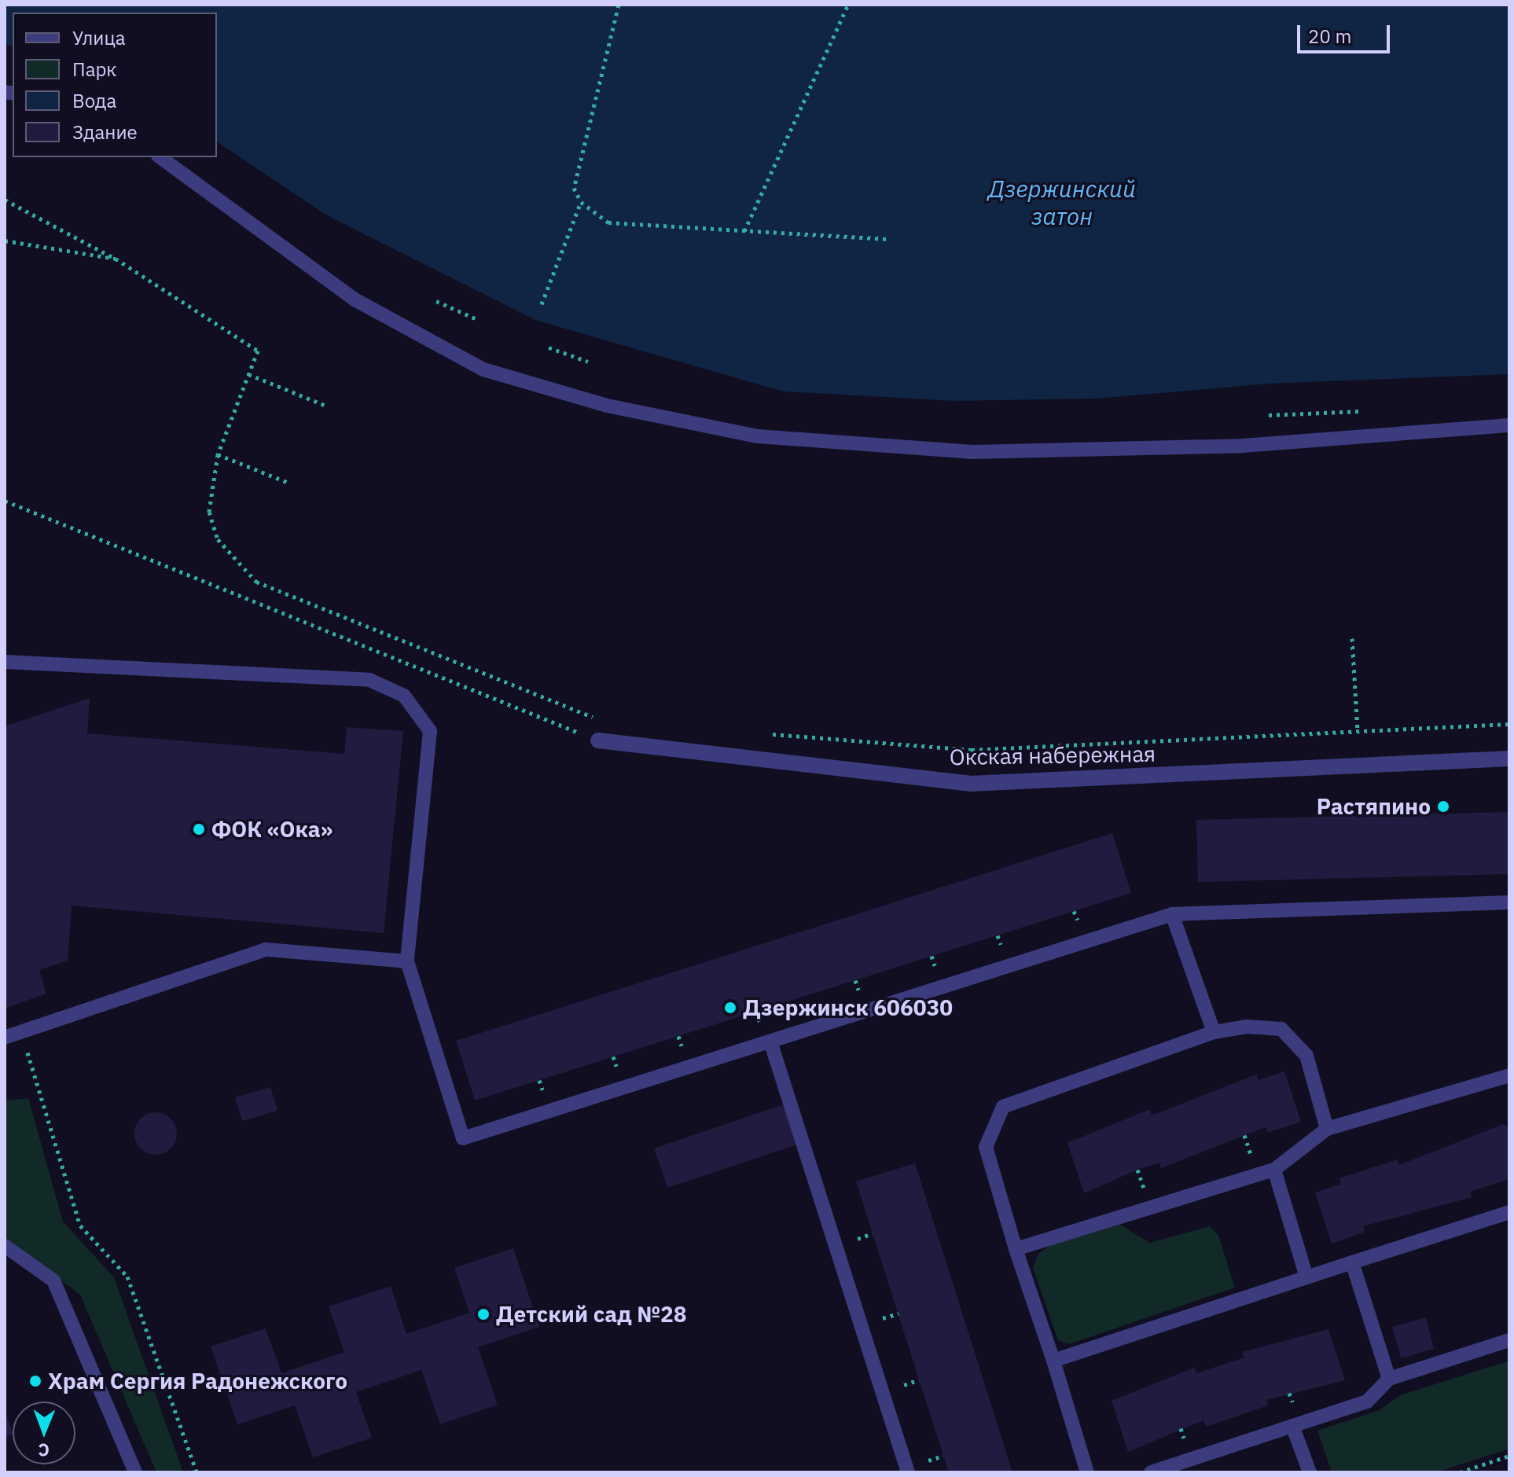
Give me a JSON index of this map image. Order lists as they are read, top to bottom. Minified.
{"streets":{"street":["Окская набережная"]},"water":["Дзержинский затон"],"places":["Растяпино","ФОК «Ока»","Дзержинск 606030","Детский сад №28","Храм Сергия Радонежского"],"legend":["Улица","Парк","Вода","Здание"],"scale_bar":"20 m","north":"bottom"}
